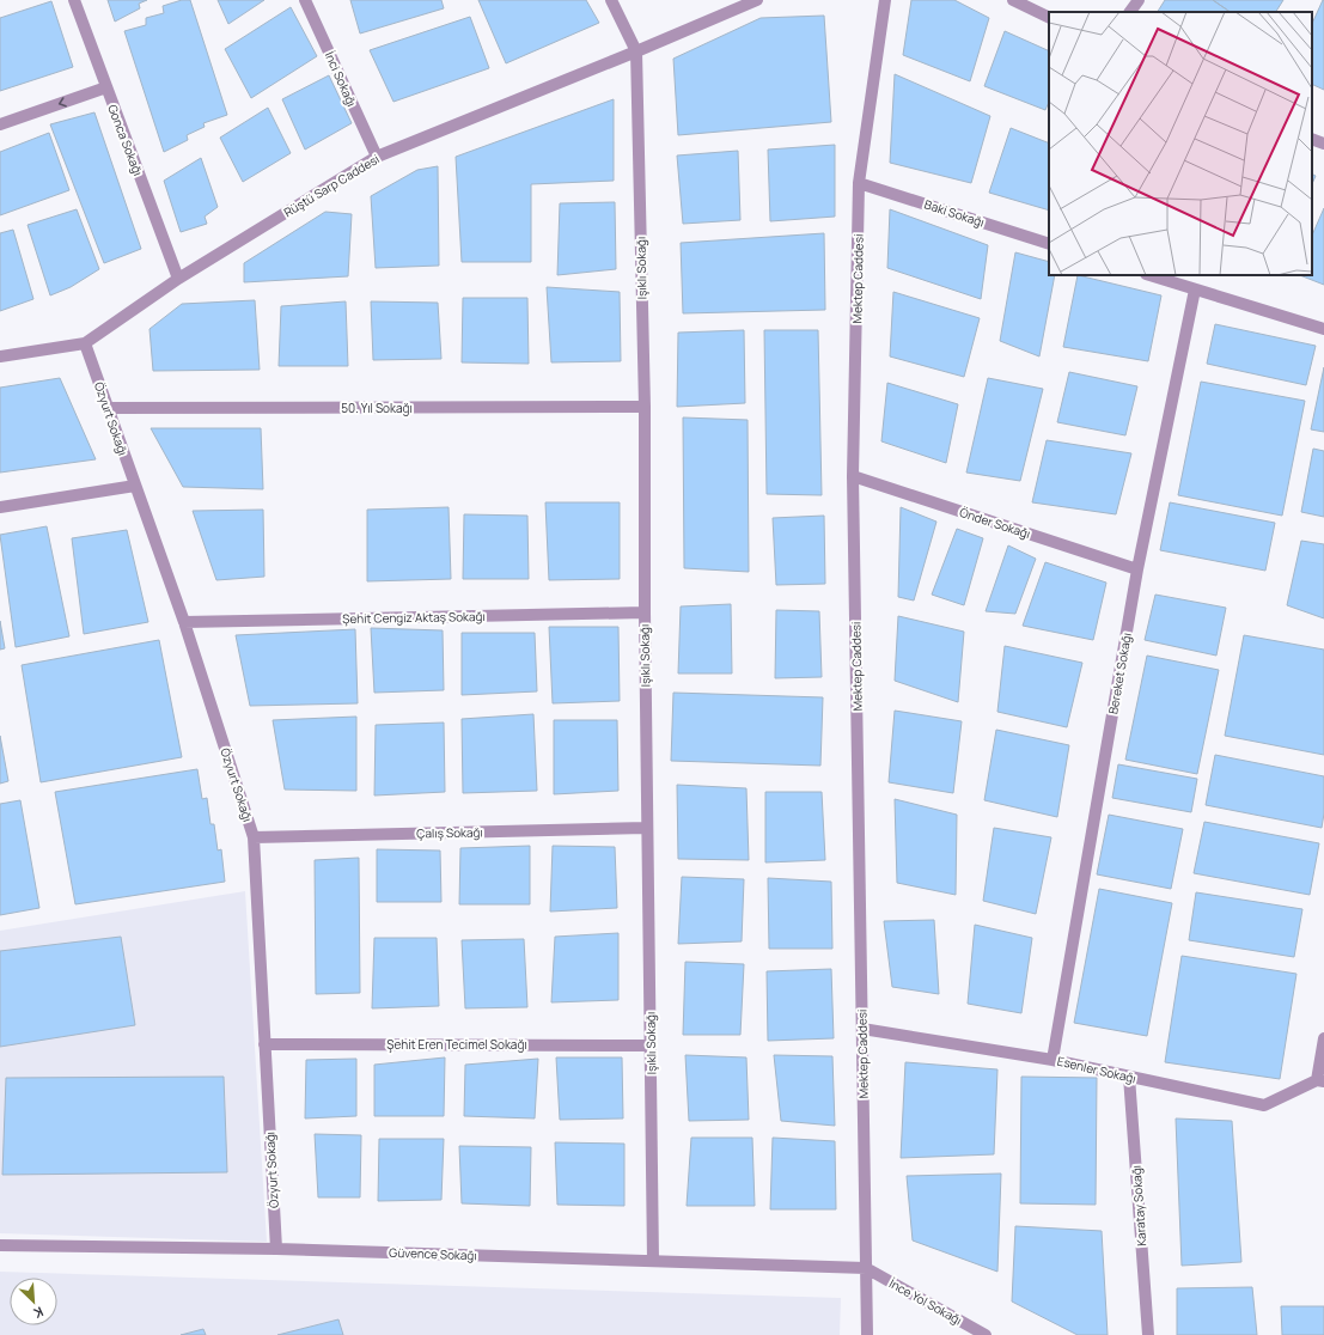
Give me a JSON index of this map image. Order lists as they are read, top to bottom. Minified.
{"streets":{"street":["İnci Sokağı","Gonca Sokağı","Rüştü Sarp Caddesi","Baki Sokağı","Işıklı Sokağı","Mektep Caddesi","50. Yıl Sokağı","Özyurt Sokağı","Önder Sokağı","Şehit Cengiz Aktaş Sokağı","Bereket Sokağı","Çalış Sokağı","Şehit Eren Tecimel Sokağı","Esenler Sokağı","Karatay Sokağı","Güvence Sokağı","İnce Yol Sokağı"]},"crossings":[["İnci Sokağı","Rüştü Sarp Caddesi"],["Gonca Sokağı","Rüştü Sarp Caddesi"],["Rüştü Sarp Caddesi","Işıklı Sokağı"],["Rüştü Sarp Caddesi","Özyurt Sokağı"],["Baki Sokağı","Mektep Caddesi"],["Işıklı Sokağı","50. Yıl Sokağı"],["Işıklı Sokağı","Şehit Cengiz Aktaş Sokağı"],["Işıklı Sokağı","Çalış Sokağı"],["Işıklı Sokağı","Şehit Eren Tecimel Sokağı"],["Işıklı Sokağı","Güvence Sokağı"],["Mektep Caddesi","Önder Sokağı"],["Mektep Caddesi","Esenler Sokağı"],["Mektep Caddesi","Güvence Sokağı"],["Mektep Caddesi","İnce Yol Sokağı"],["50. Yıl Sokağı","Özyurt Sokağı"],["Özyurt Sokağı","Şehit Cengiz Aktaş Sokağı"],["Özyurt Sokağı","Çalış Sokağı"],["Özyurt Sokağı","Şehit Eren Tecimel Sokağı"],["Özyurt Sokağı","Güvence Sokağı"],["Önder Sokağı","Bereket Sokağı"],["Bereket Sokağı","Esenler Sokağı"],["Esenler Sokağı","Karatay Sokağı"],["Güvence Sokağı","İnce Yol Sokağı"]],"north":"bottom right"}
